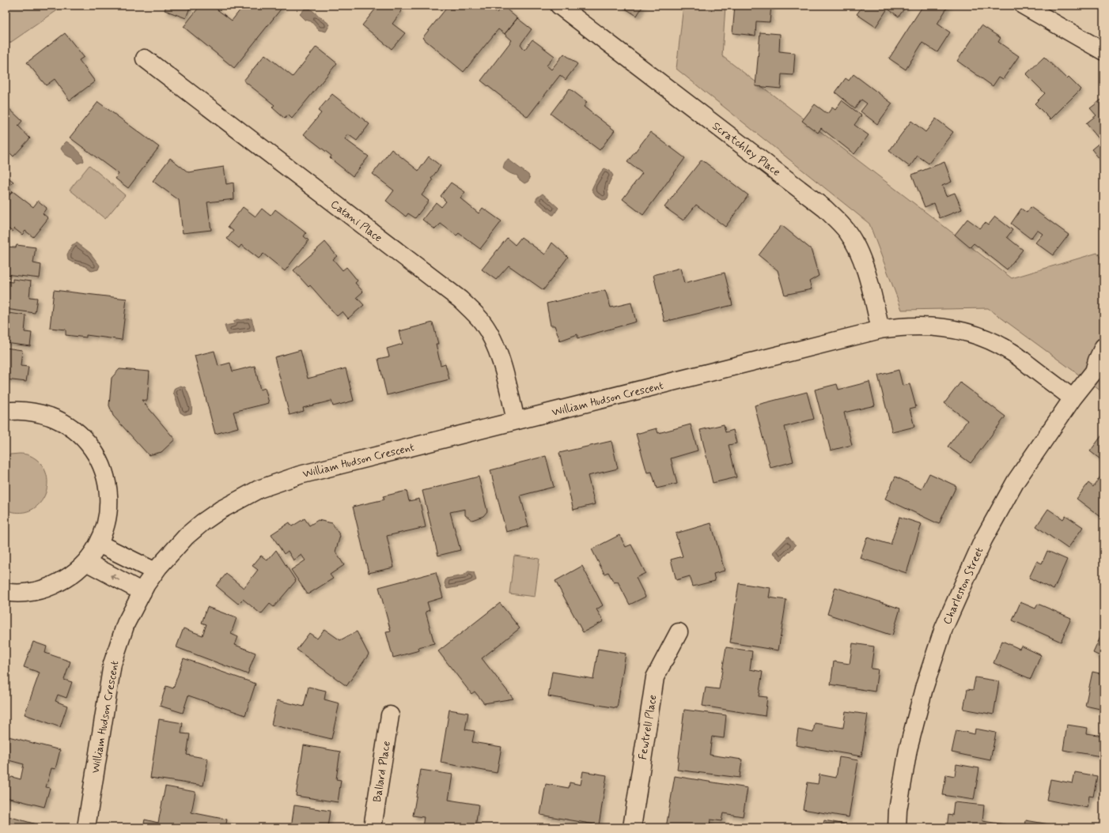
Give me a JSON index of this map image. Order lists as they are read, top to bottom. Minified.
{"streets":{"street":["Scratchley Place","Catani Place","William Hudson Crescent","Charleston Street","Fewtrell Place","Ballard Place"]},"crossings":[["Scratchley Place","William Hudson Crescent"],["Catani Place","William Hudson Crescent"],["William Hudson Crescent","Charleston Street"]]}
